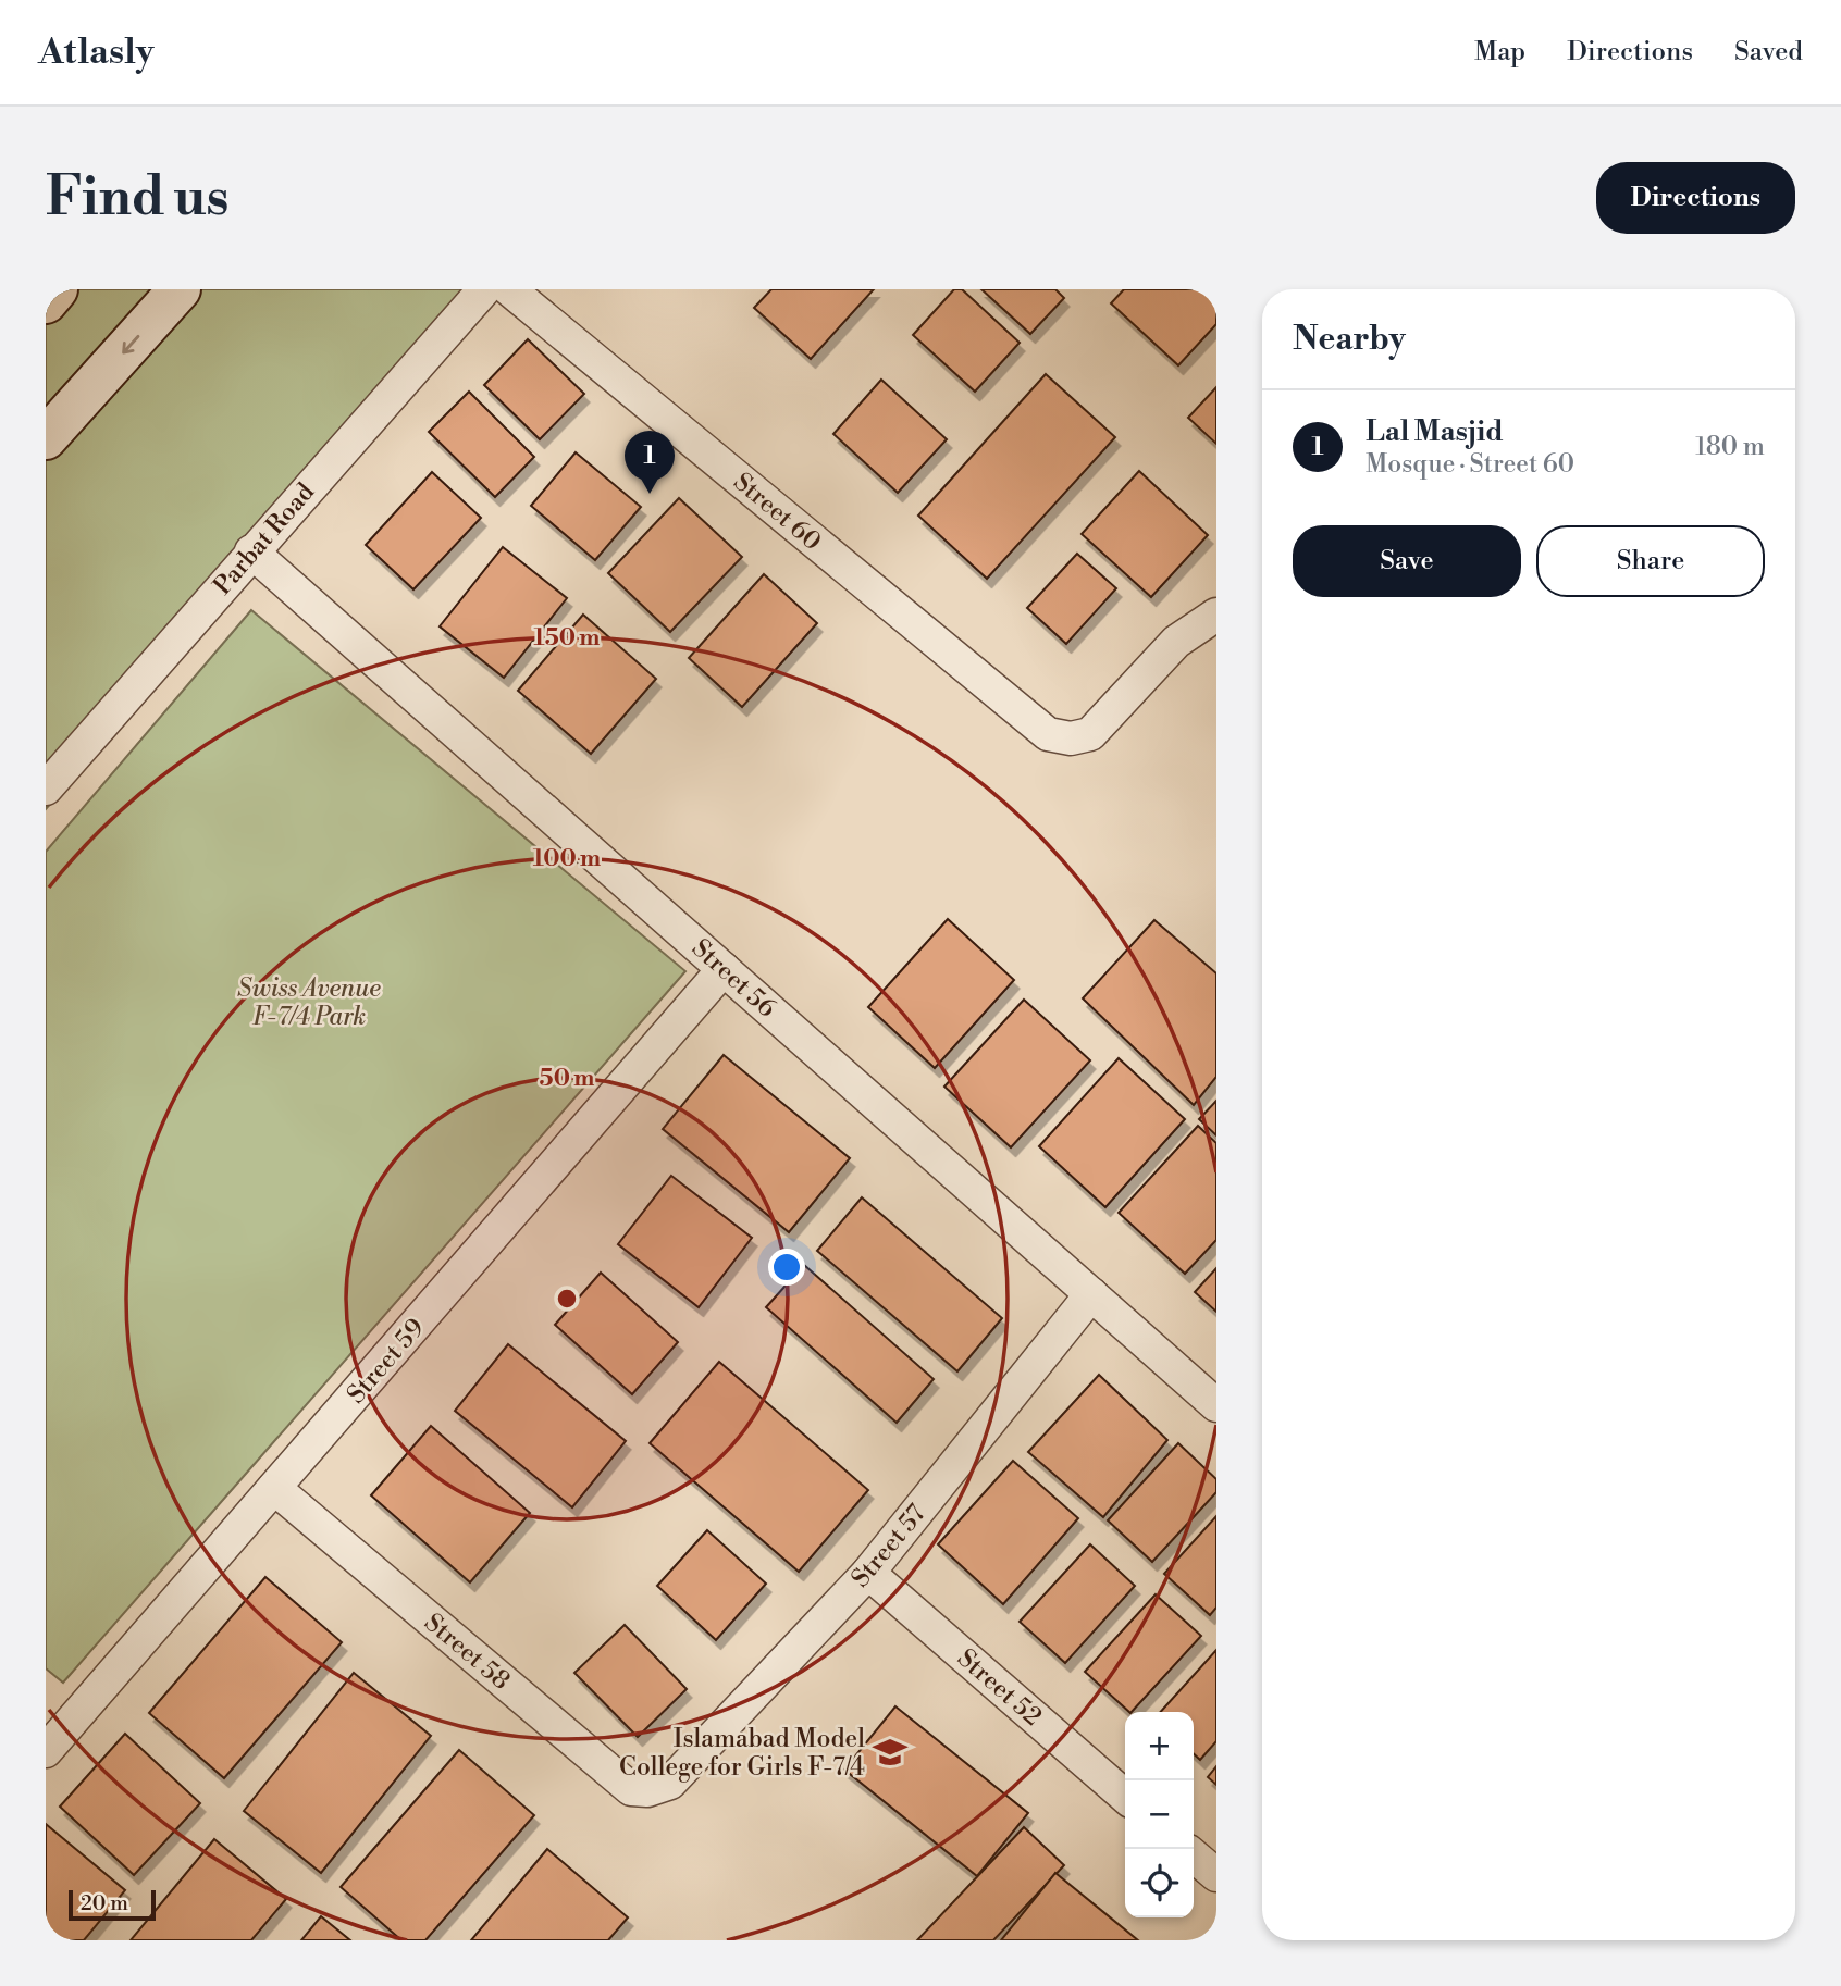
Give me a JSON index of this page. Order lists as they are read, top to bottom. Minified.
{"streets":{"street":["Street 60","Parbat Road","Street 56","Street 59","Street 57","Street 58","Street 52"]},"crossings":[["Parbat Road","Street 56"],["Street 56","Street 59"],["Street 56","Street 57"],["Street 59","Street 58"],["Street 57","Street 58"],["Street 57","Street 52"]],"parks":["Swiss Avenue F-7/4 Park"],"places":{"school or university":["Islamabad Model College for Girls F-7/4"]},"scale_bar":"20 m","page":{"header":"Atlasly","nav":["Map","Directions","Saved"],"buttons":["Directions",["Save","Share"]],"title":"Find us","heading":"Nearby","list":[{"mark":"1","name":"Lal Masjid","note":"Mosque · Street 60","value":"180 m"}],"pins":"1","map_buttons":["+","−"],"scale":"20 m"},"rings":["150 m","100 m","50 m"]}
